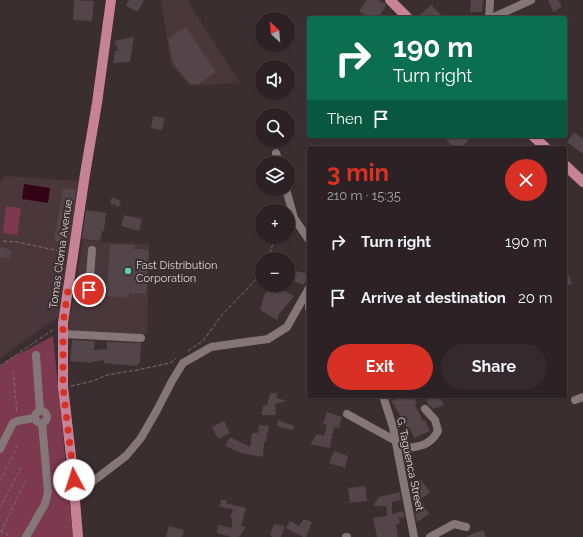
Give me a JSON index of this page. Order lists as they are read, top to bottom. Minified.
{"streets":{"main road":["Tomas Cloma Avenue"],"street":["G. Taguenca Street"]},"places":["Fast Distribution Corporation"],"north":"top left","page":{"map_buttons":["+","−"],"turn":["190 m","Turn right"],"then":"Then","heading":["3 min","210 m · 15:35"],"list":[{"name":"Turn right","value":"190 m"},{"name":"Arrive at destination","value":"20 m"}],"buttons":["Exit","Share"]}}
